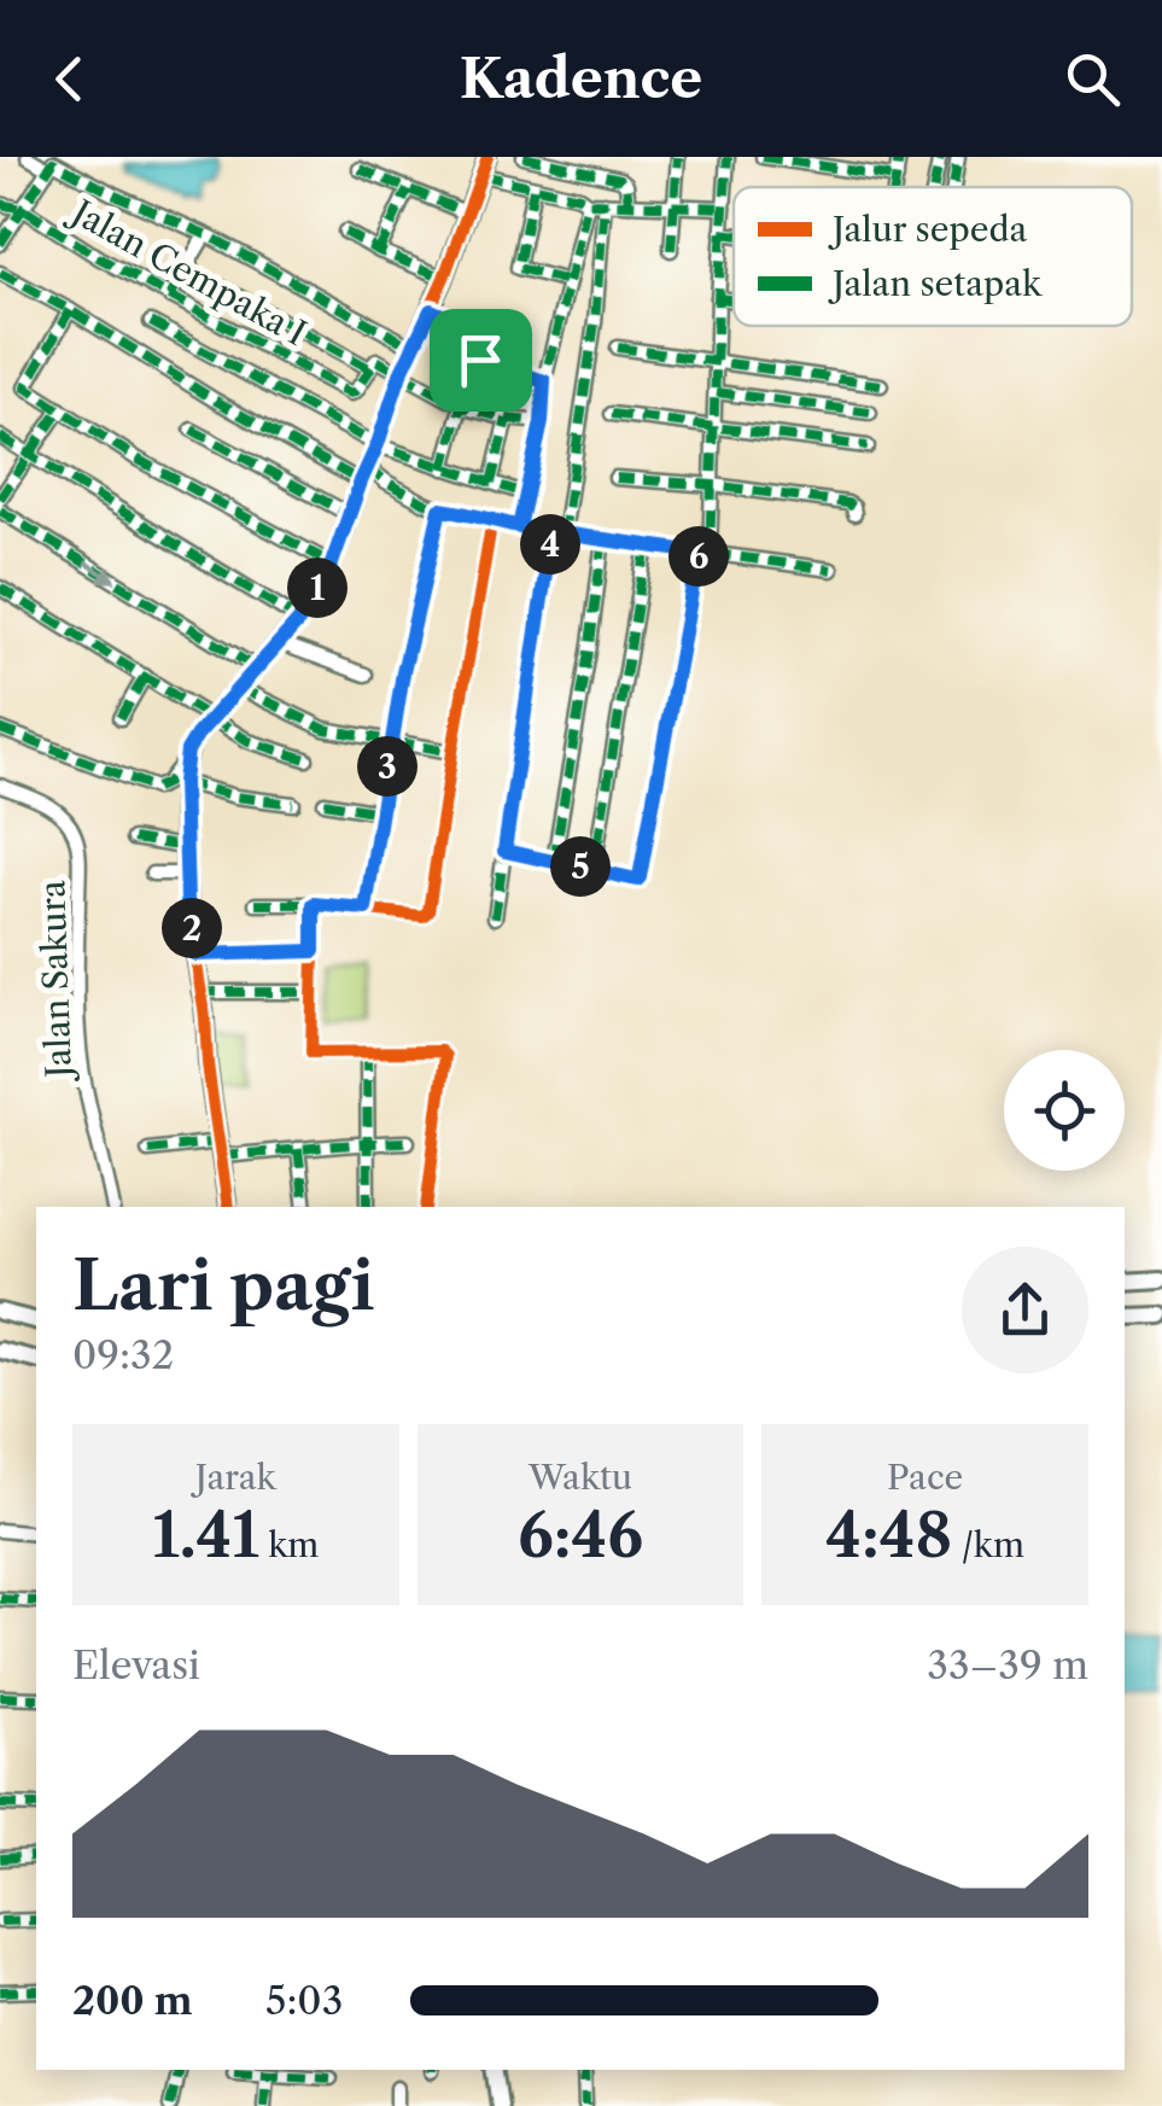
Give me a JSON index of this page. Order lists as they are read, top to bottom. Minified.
{"streets":{"street":["Jalan Cempaka I","Jalan Sakura"]},"legend":["Jalur sepeda","Jalan setapak"],"page":{"header":"Kadence","pins":["4","6","1","3","5","2"],"heading":["Lari pagi","09:32"],"stats":[["Jarak","1.41 km"],["Waktu","6:46"],["Pace","4:48 /km"]],"chart":["Elevasi","33–39 m"],"list":[{"name":"200 m","note":"5:03"}]}}
